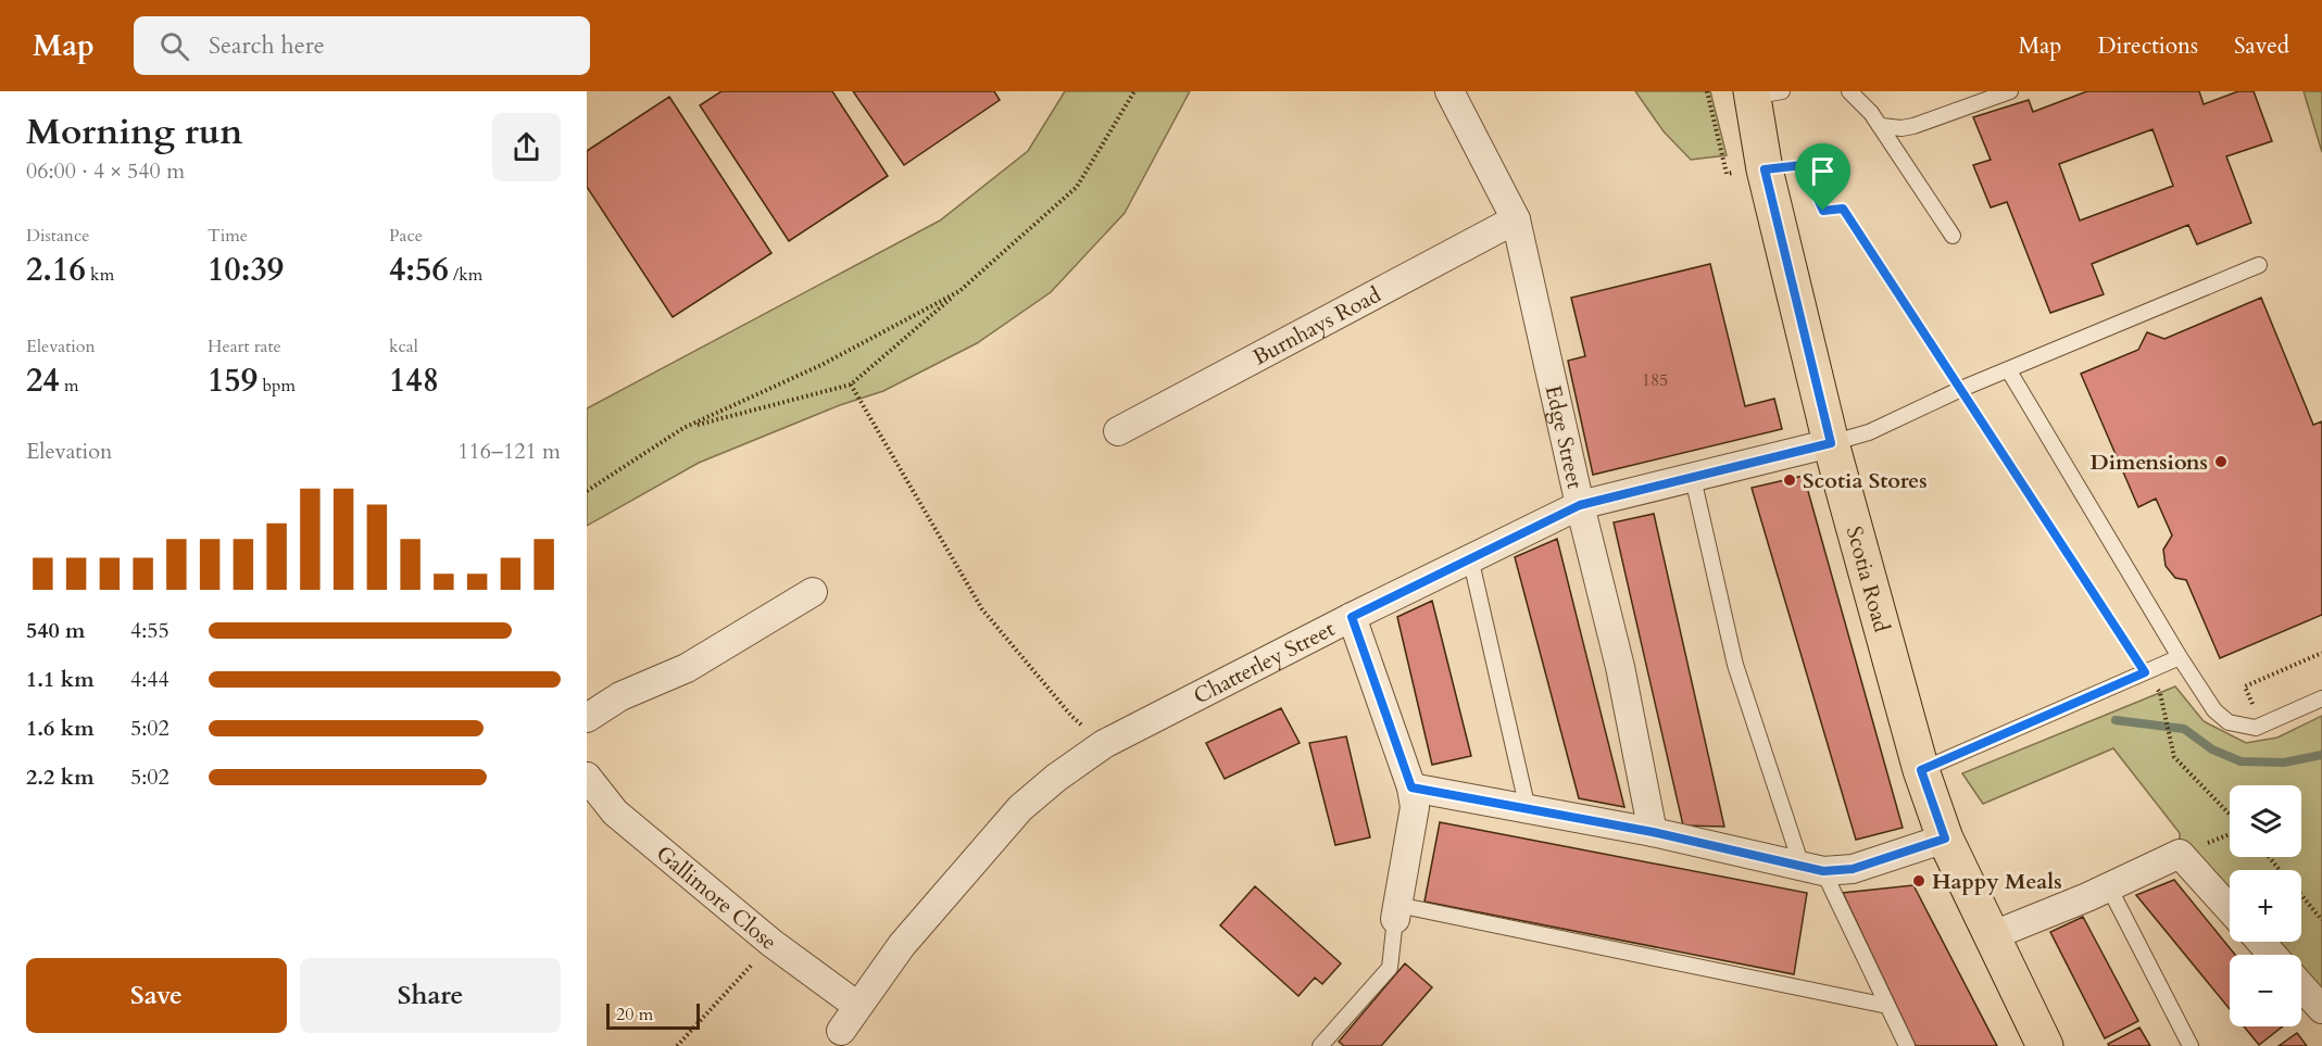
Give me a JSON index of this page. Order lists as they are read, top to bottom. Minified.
{"streets":{"main road":["Scotia Road"],"street":["Burnhays Road","Edge Street","Chatterley Street","Gallimore Close"]},"crossings":[["Burnhays Road","Edge Street"],["Edge Street","Chatterley Street"],["Scotia Road","Chatterley Street"],["Chatterley Street","Gallimore Close"]],"places":["Dimensions","Scotia Stores","Happy Meals"],"house_numbers":["185"],"scale_bar":"20 m","page":{"header":"Map","search":"Search here","nav":["Map","Directions","Saved"],"heading":["Morning run","06:00 · 4 × 540 m"],"stats":[["Distance","2.16 km"],["Time","10:39"],["Pace","4:56 /km"],["Elevation","24 m"],["Heart rate","159 bpm"],["kcal","148"]],"chart":["Elevation","116–121 m"],"list":[{"name":"540 m","note":"4:55"},{"name":"1.1 km","note":"4:44"},{"name":"1.6 km","note":"5:02"},{"name":"2.2 km","note":"5:02"}],"map_buttons":["+","−"],"buttons":["Save","Share"],"scale":"20 m"}}
